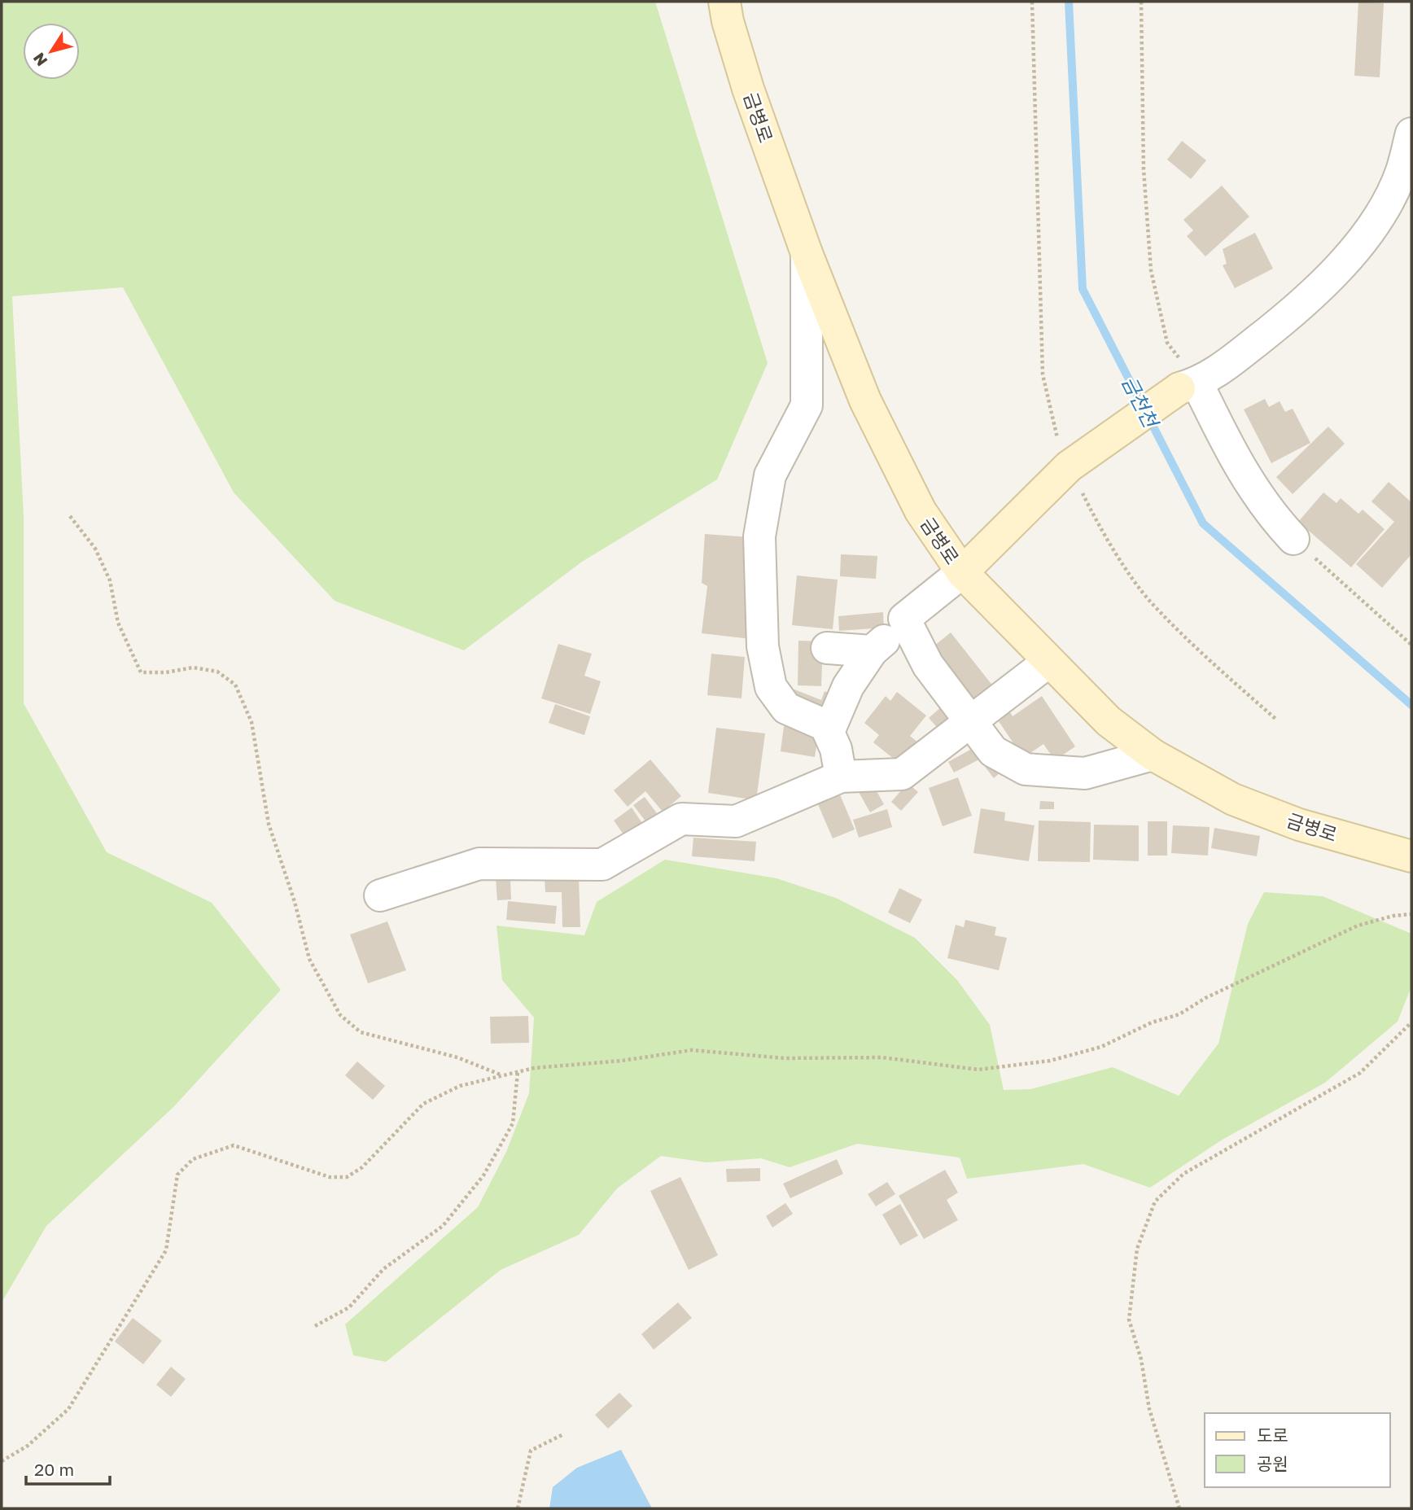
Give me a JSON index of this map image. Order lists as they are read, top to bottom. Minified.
{"streets":{"street":["금병로"]},"water":["금천천"],"legend":["도로","공원"],"scale_bar":"20 m","north":"bottom left"}
